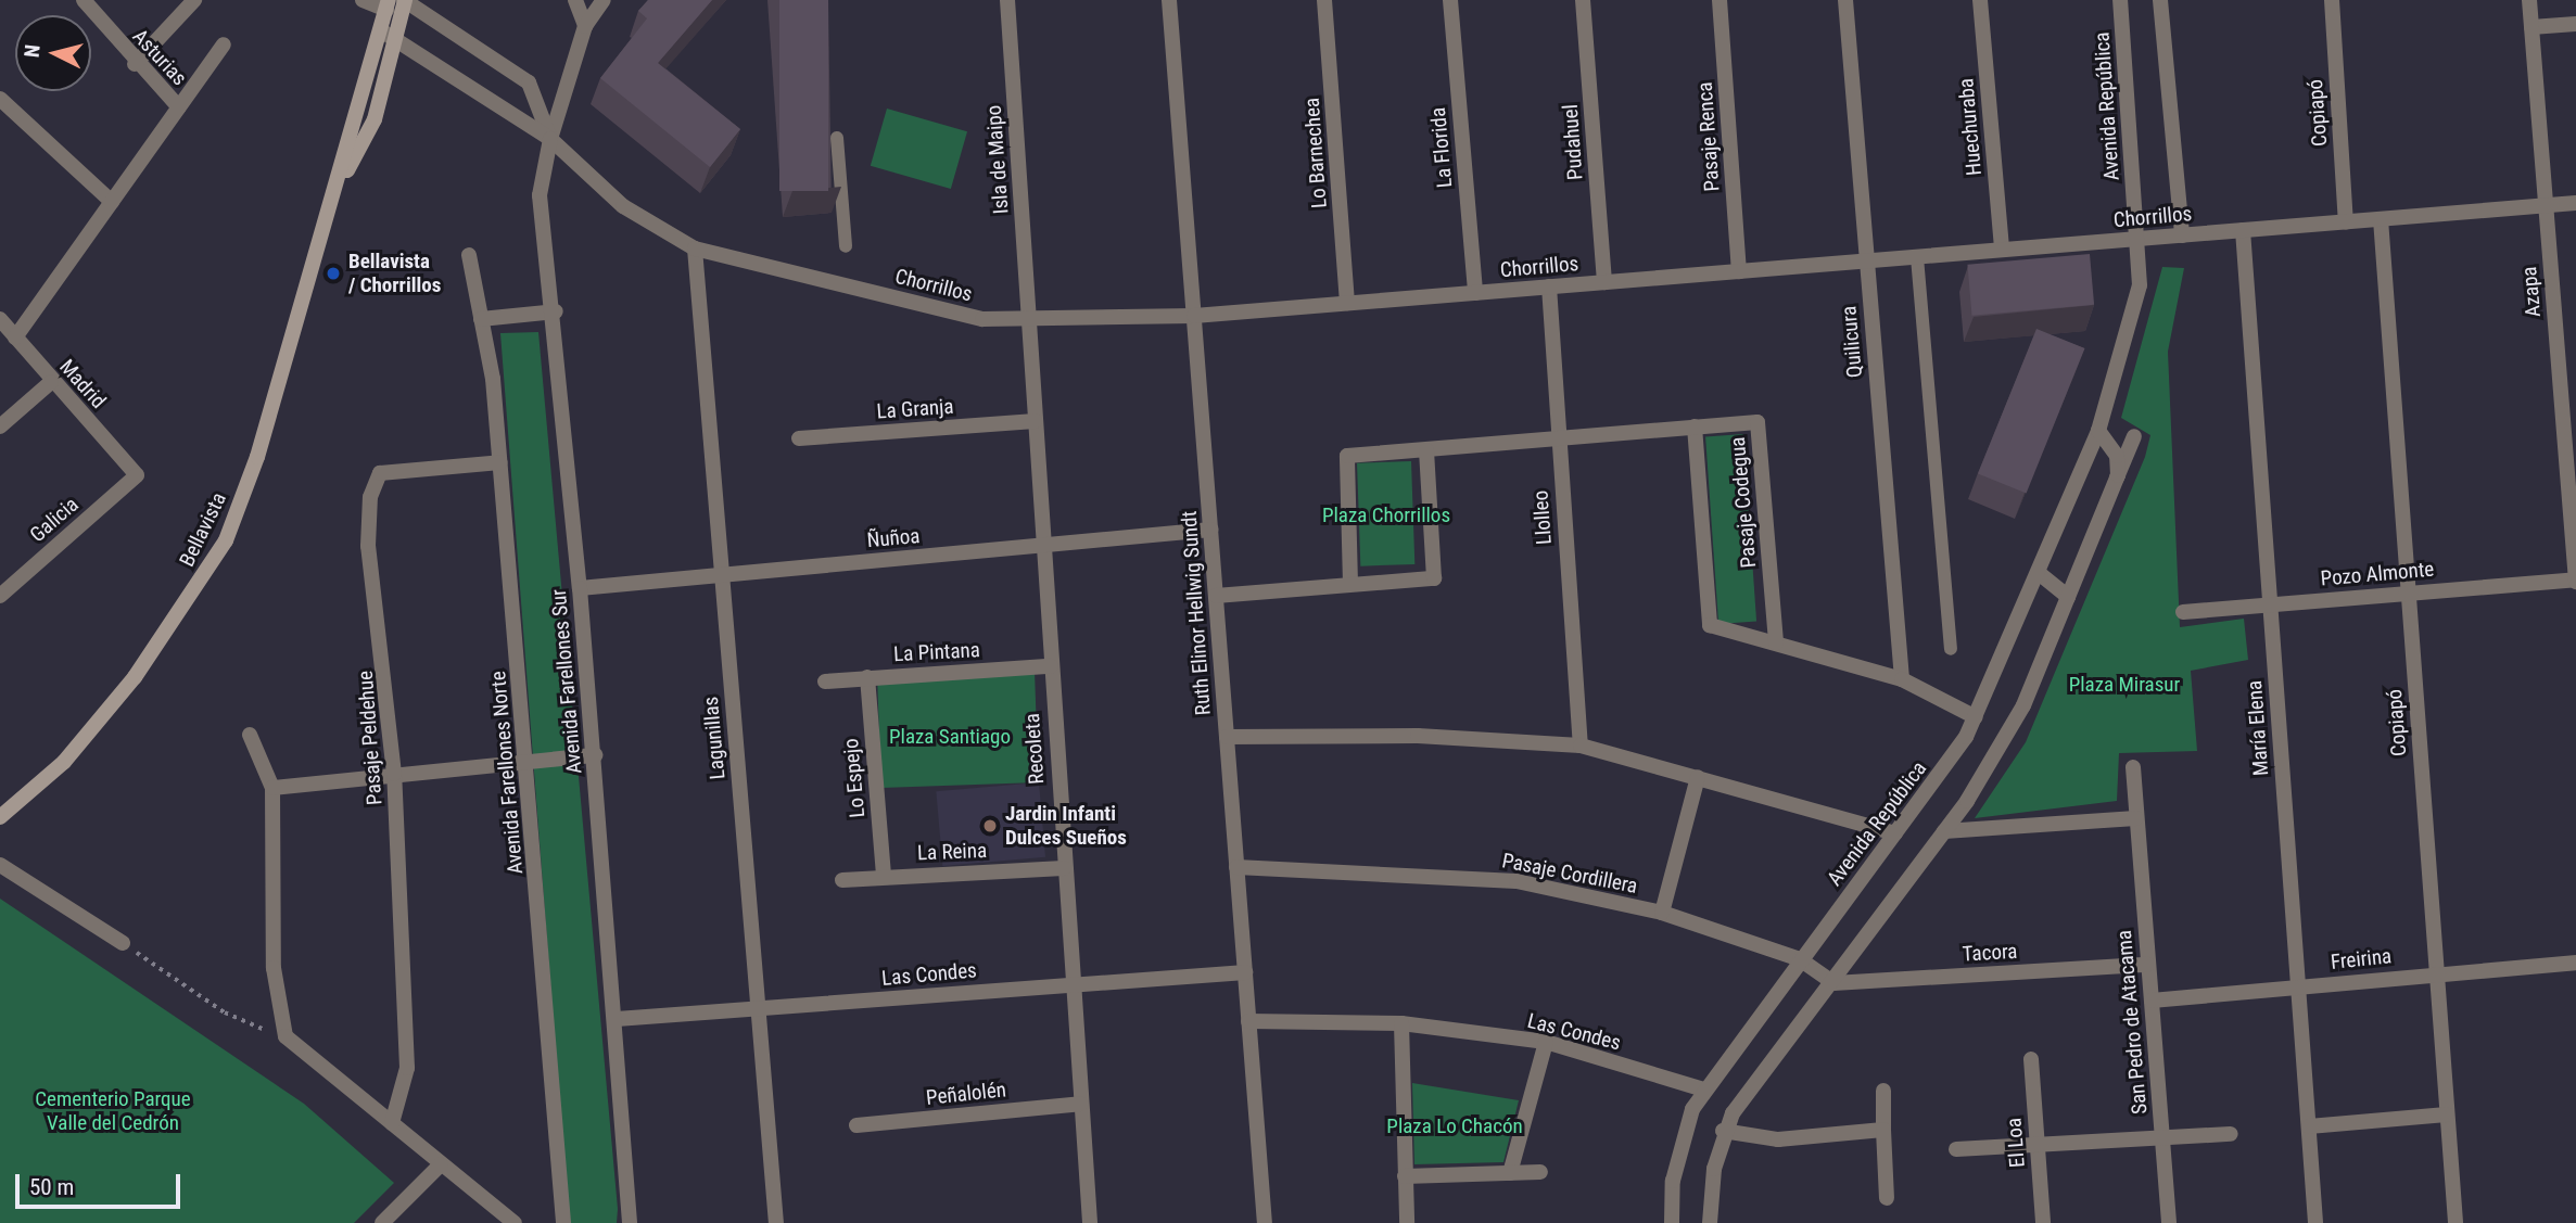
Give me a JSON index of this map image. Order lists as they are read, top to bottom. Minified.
{"streets":{"main road":["Bellavista"],"street":["Asturias","Avenida República","Copiapó","Huechuraba","Pasaje Renca","Pudahuel","La Florida","Lo Barnechea","Isla de Maipo","Chorrillos","Azapa","Quilicura","Madrid","La Granja","Pasaje Codegua","Llolleo","Galicia","Ñuñoa","Pozo Almonte","Ruth Elinor Hellwig Sundt","La Pintana","Avenida Farellones Sur","María Elena","Pasaje Peldehue","Lagunillas","Recoleta","Avenida Farellones Norte","Lo Espejo","La Reina","Pasaje Cordillera","Tacora","Freirina","Las Condes","San Pedro de Atacama","Peñalolén","El Loa"]},"crossings":[["Avenida República","Chorrillos"],["Avenida República","Pasaje Codegua"],["Avenida República","Pasaje Cordillera"],["Avenida República","Las Condes"],["Copiapó","Chorrillos"],["Copiapó","Pozo Almonte"],["Copiapó","Freirina"],["Huechuraba","Chorrillos"],["Pasaje Renca","Chorrillos"],["Pudahuel","Chorrillos"],["La Florida","Chorrillos"],["Lo Barnechea","Chorrillos"],["Isla de Maipo","Chorrillos"],["Isla de Maipo","Recoleta"],["Chorrillos","Azapa"],["Chorrillos","Quilicura"],["Chorrillos","Llolleo"],["Chorrillos","Bellavista"],["Chorrillos","Ruth Elinor Hellwig Sundt"],["Chorrillos","Avenida Farellones Sur"],["Chorrillos","María Elena"],["Chorrillos","Lagunillas"],["Chorrillos","Recoleta"],["Azapa","Pozo Almonte"],["Quilicura","Pasaje Codegua"],["Madrid","Galicia"],["La Granja","Recoleta"],["Pasaje Codegua","Llolleo"],["Ñuñoa","Ruth Elinor Hellwig Sundt"],["Ñuñoa","Avenida Farellones Sur"],["Ñuñoa","Lagunillas"],["Ñuñoa","Recoleta"],["Pozo Almonte","María Elena"],["Ruth Elinor Hellwig Sundt","Pasaje Cordillera"],["Ruth Elinor Hellwig Sundt","Las Condes"],["La Pintana","Recoleta"],["La Pintana","Lo Espejo"],["Avenida Farellones Sur","Las Condes"],["María Elena","Freirina"],["Pasaje Peldehue","Avenida Farellones Norte"],["Lagunillas","Las Condes"],["Recoleta","La Reina"],["Recoleta","Las Condes"],["Recoleta","Peñalolén"],["Lo Espejo","La Reina"],["Pasaje Cordillera","Tacora"],["Tacora","San Pedro de Atacama"],["Freirina","San Pedro de Atacama"]],"parks":["Plaza Chorrillos","Plaza Mirasur","Plaza Santiago","Cementerio Parque Valle del Cedrón","Plaza Lo Chacón"],"places":["Bellavista / Chorrillos","Jardin Infanti Dulces Sueños"],"scale_bar":"50 m","north":"left"}
